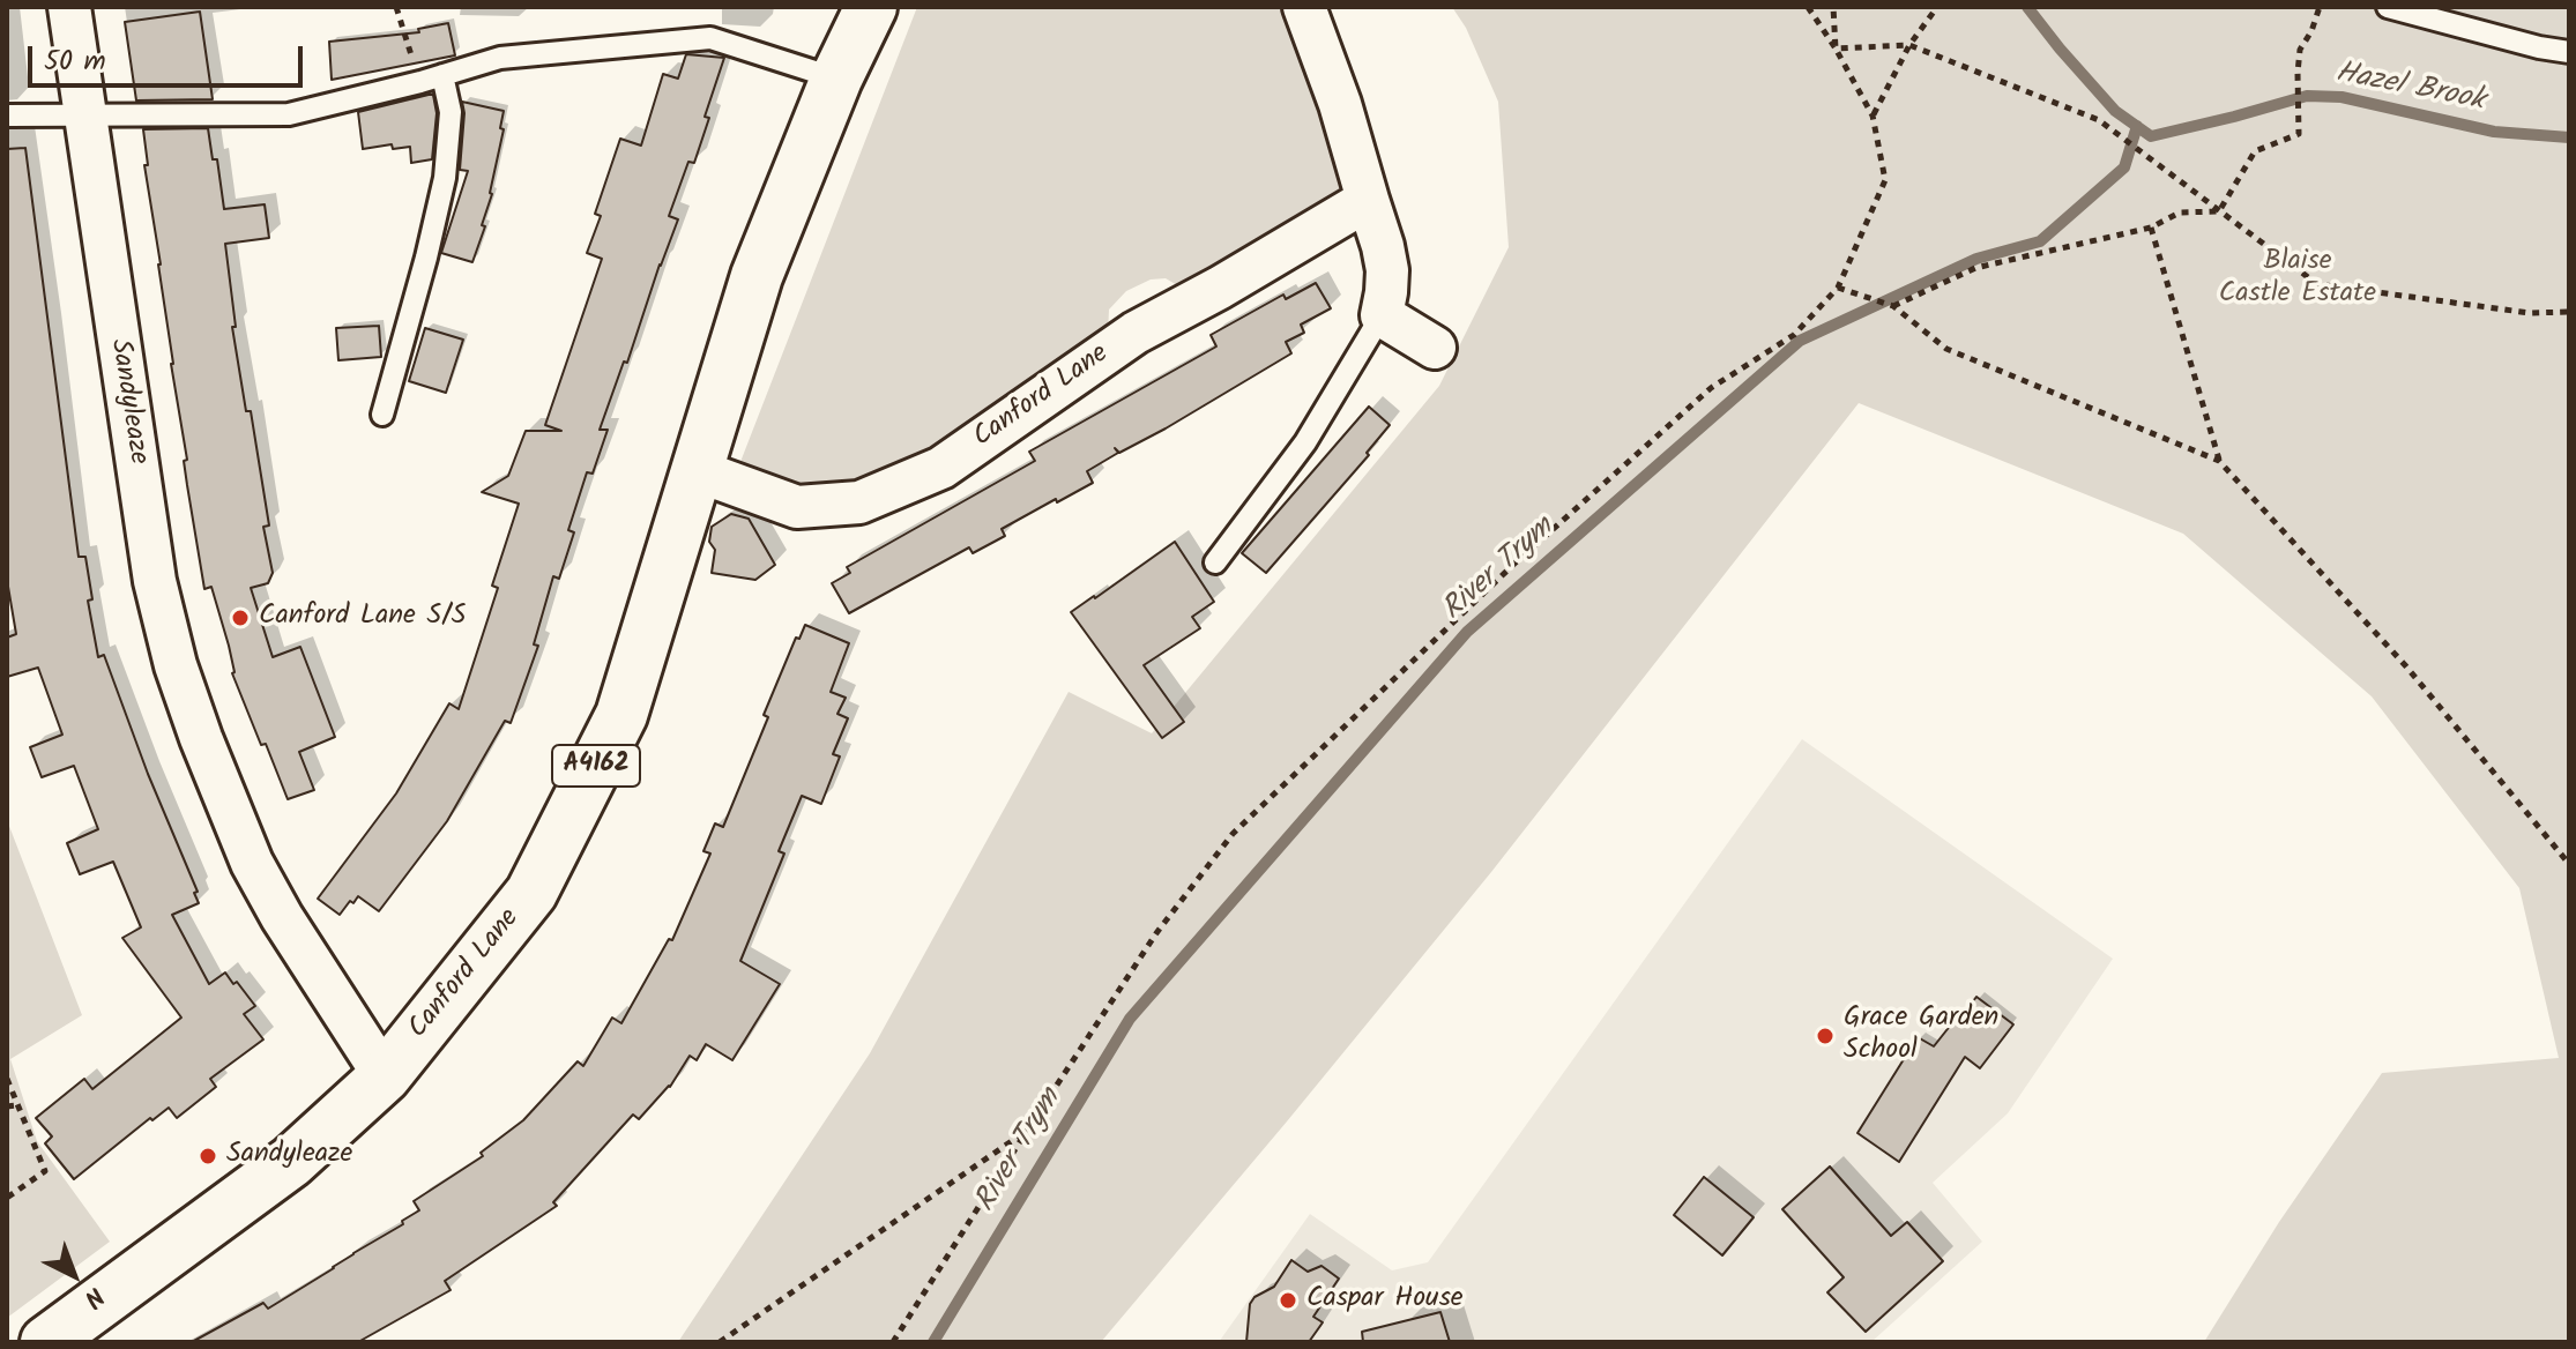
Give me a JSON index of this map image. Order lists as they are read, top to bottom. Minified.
{"streets":{"main road":["Canford Lane","A4162"],"street":["Sandyleaze"]},"crossings":[["Canford Lane","Sandyleaze"]],"water":["Hazel Brook","River Trym"],"parks":["Blaise Castle Estate"],"places":["Canford Lane S/S","Grace Garden School","Sandyleaze","Caspar House"],"scale_bar":"50 m","north":"bottom right"}
